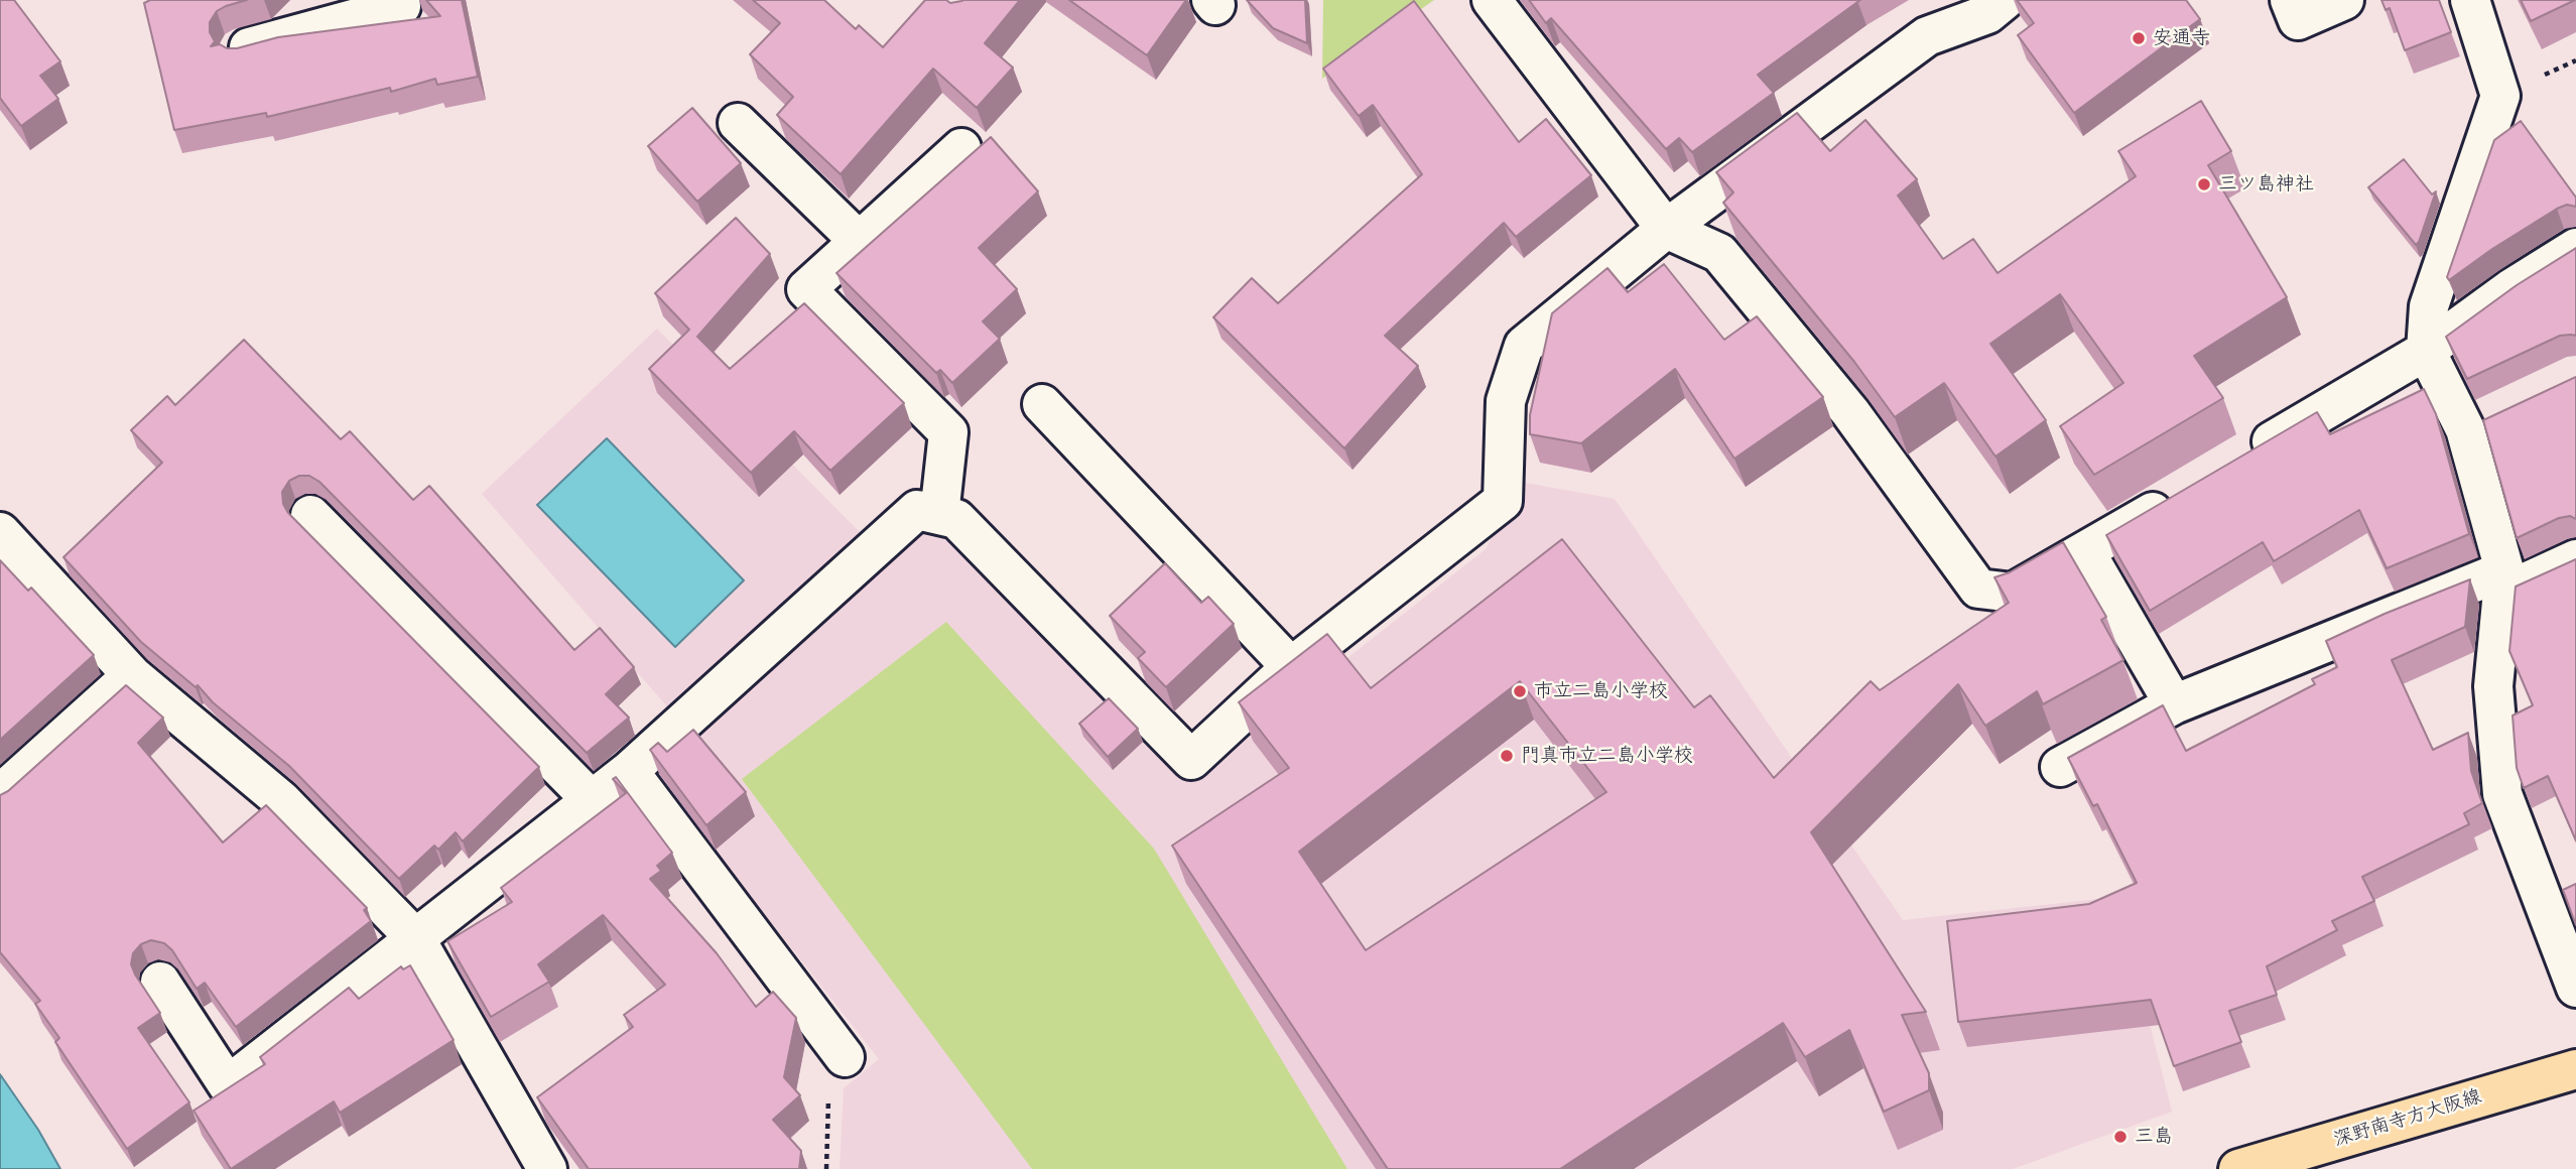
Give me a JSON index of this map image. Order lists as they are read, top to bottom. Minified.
{"streets":{"main road":["深野南寺方大阪線"]},"places":["安通寺","三ツ島神社","市立二島小学校","門真市立二島小学校","三島"]}
